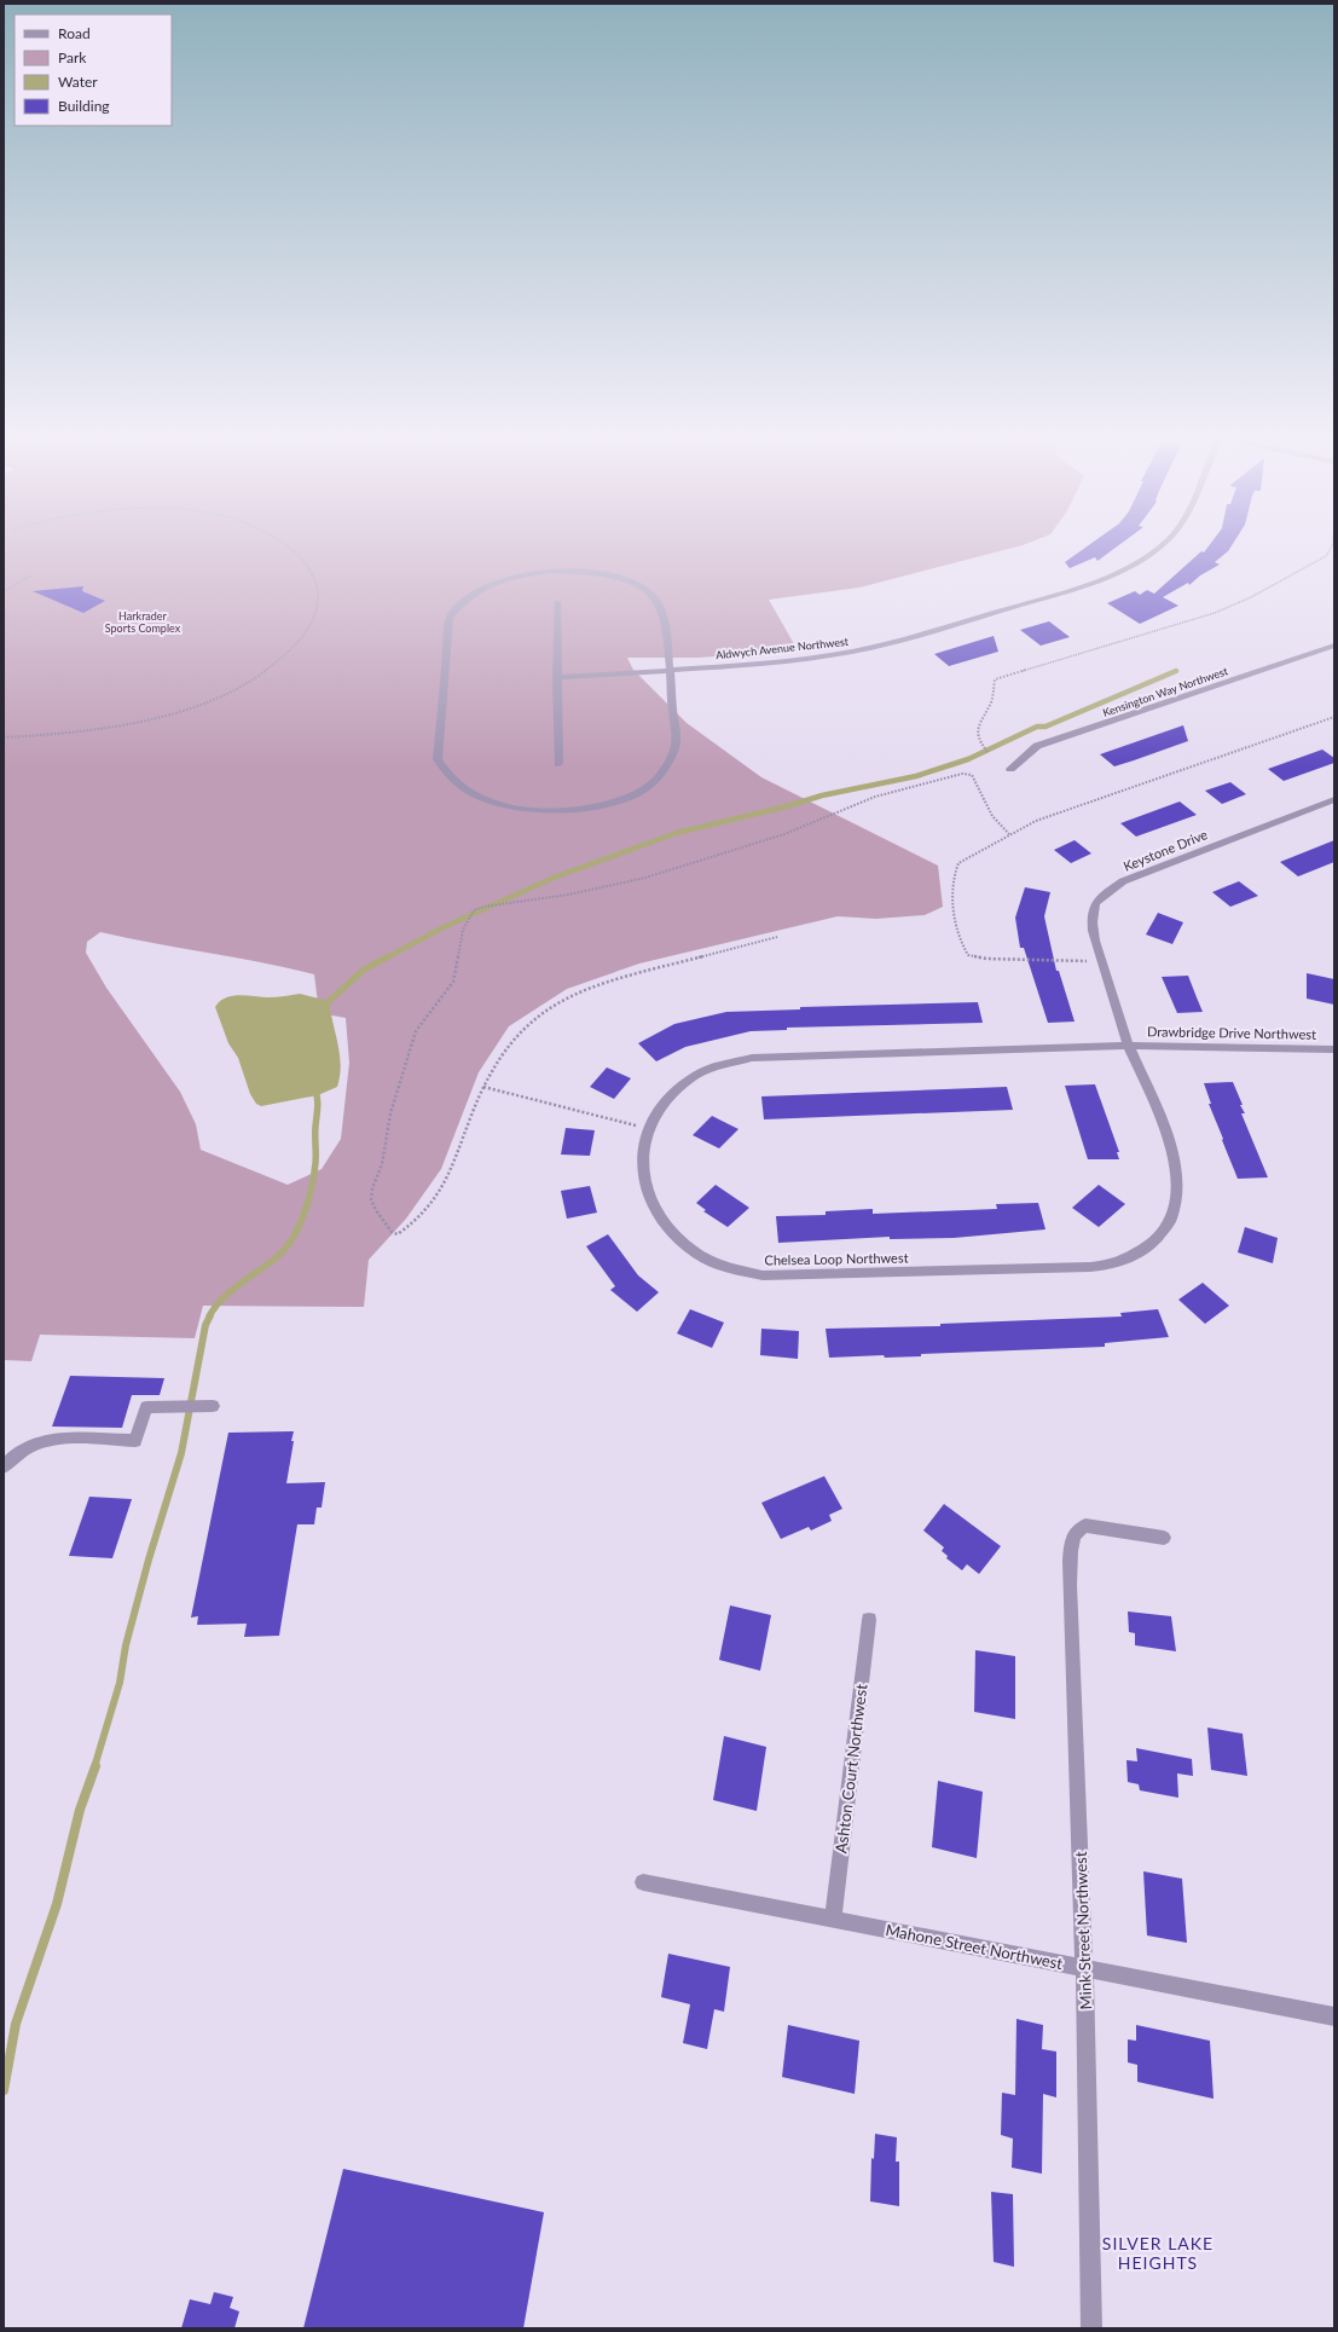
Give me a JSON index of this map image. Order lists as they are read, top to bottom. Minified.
{"streets":{"street":["Aldwych Avenue Northwest","Kensington Way Northwest","Keystone Drive","Drawbridge Drive Northwest","Chelsea Loop Northwest","Ashton Court Northwest","Mink Street Northwest","Mahone Street Northwest"]},"crossings":[["Keystone Drive","Drawbridge Drive Northwest"],["Keystone Drive","Chelsea Loop Northwest"],["Drawbridge Drive Northwest","Chelsea Loop Northwest"],["Ashton Court Northwest","Mahone Street Northwest"],["Mink Street Northwest","Mahone Street Northwest"]],"districts":["SILVER LAKE HEIGHTS"],"parks":["Harkrader Sports Complex"],"legend":["Road","Park","Water","Building"]}
